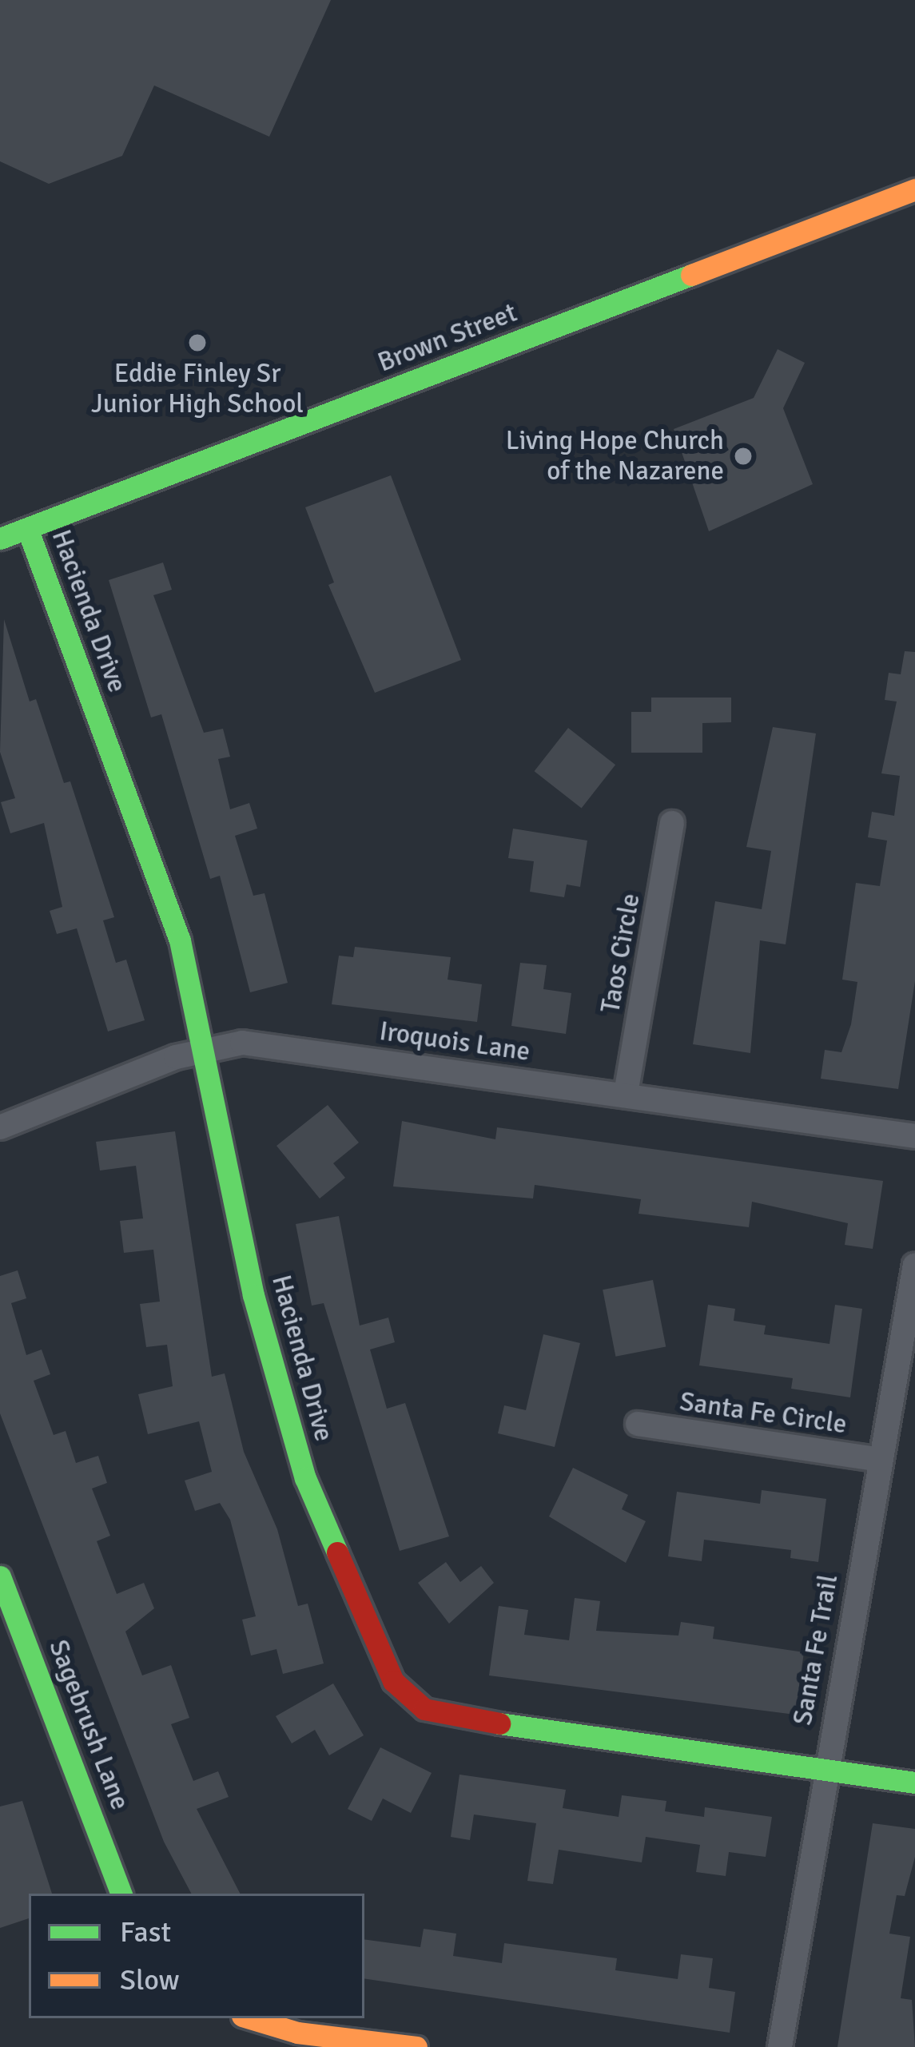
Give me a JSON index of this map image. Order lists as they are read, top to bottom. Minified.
{"streets":{"street":["Brown Street","Hacienda Drive","Taos Circle","Iroquois Lane","Santa Fe Circle","Santa Fe Trail","Sagebrush Lane"]},"crossings":[["Brown Street","Hacienda Drive"],["Hacienda Drive","Iroquois Lane"],["Hacienda Drive","Santa Fe Trail"],["Taos Circle","Iroquois Lane"],["Santa Fe Circle","Santa Fe Trail"]],"places":["Eddie Finley Sr Junior High School","Living Hope Church of the Nazarene"],"legend":["Fast","Slow"]}
